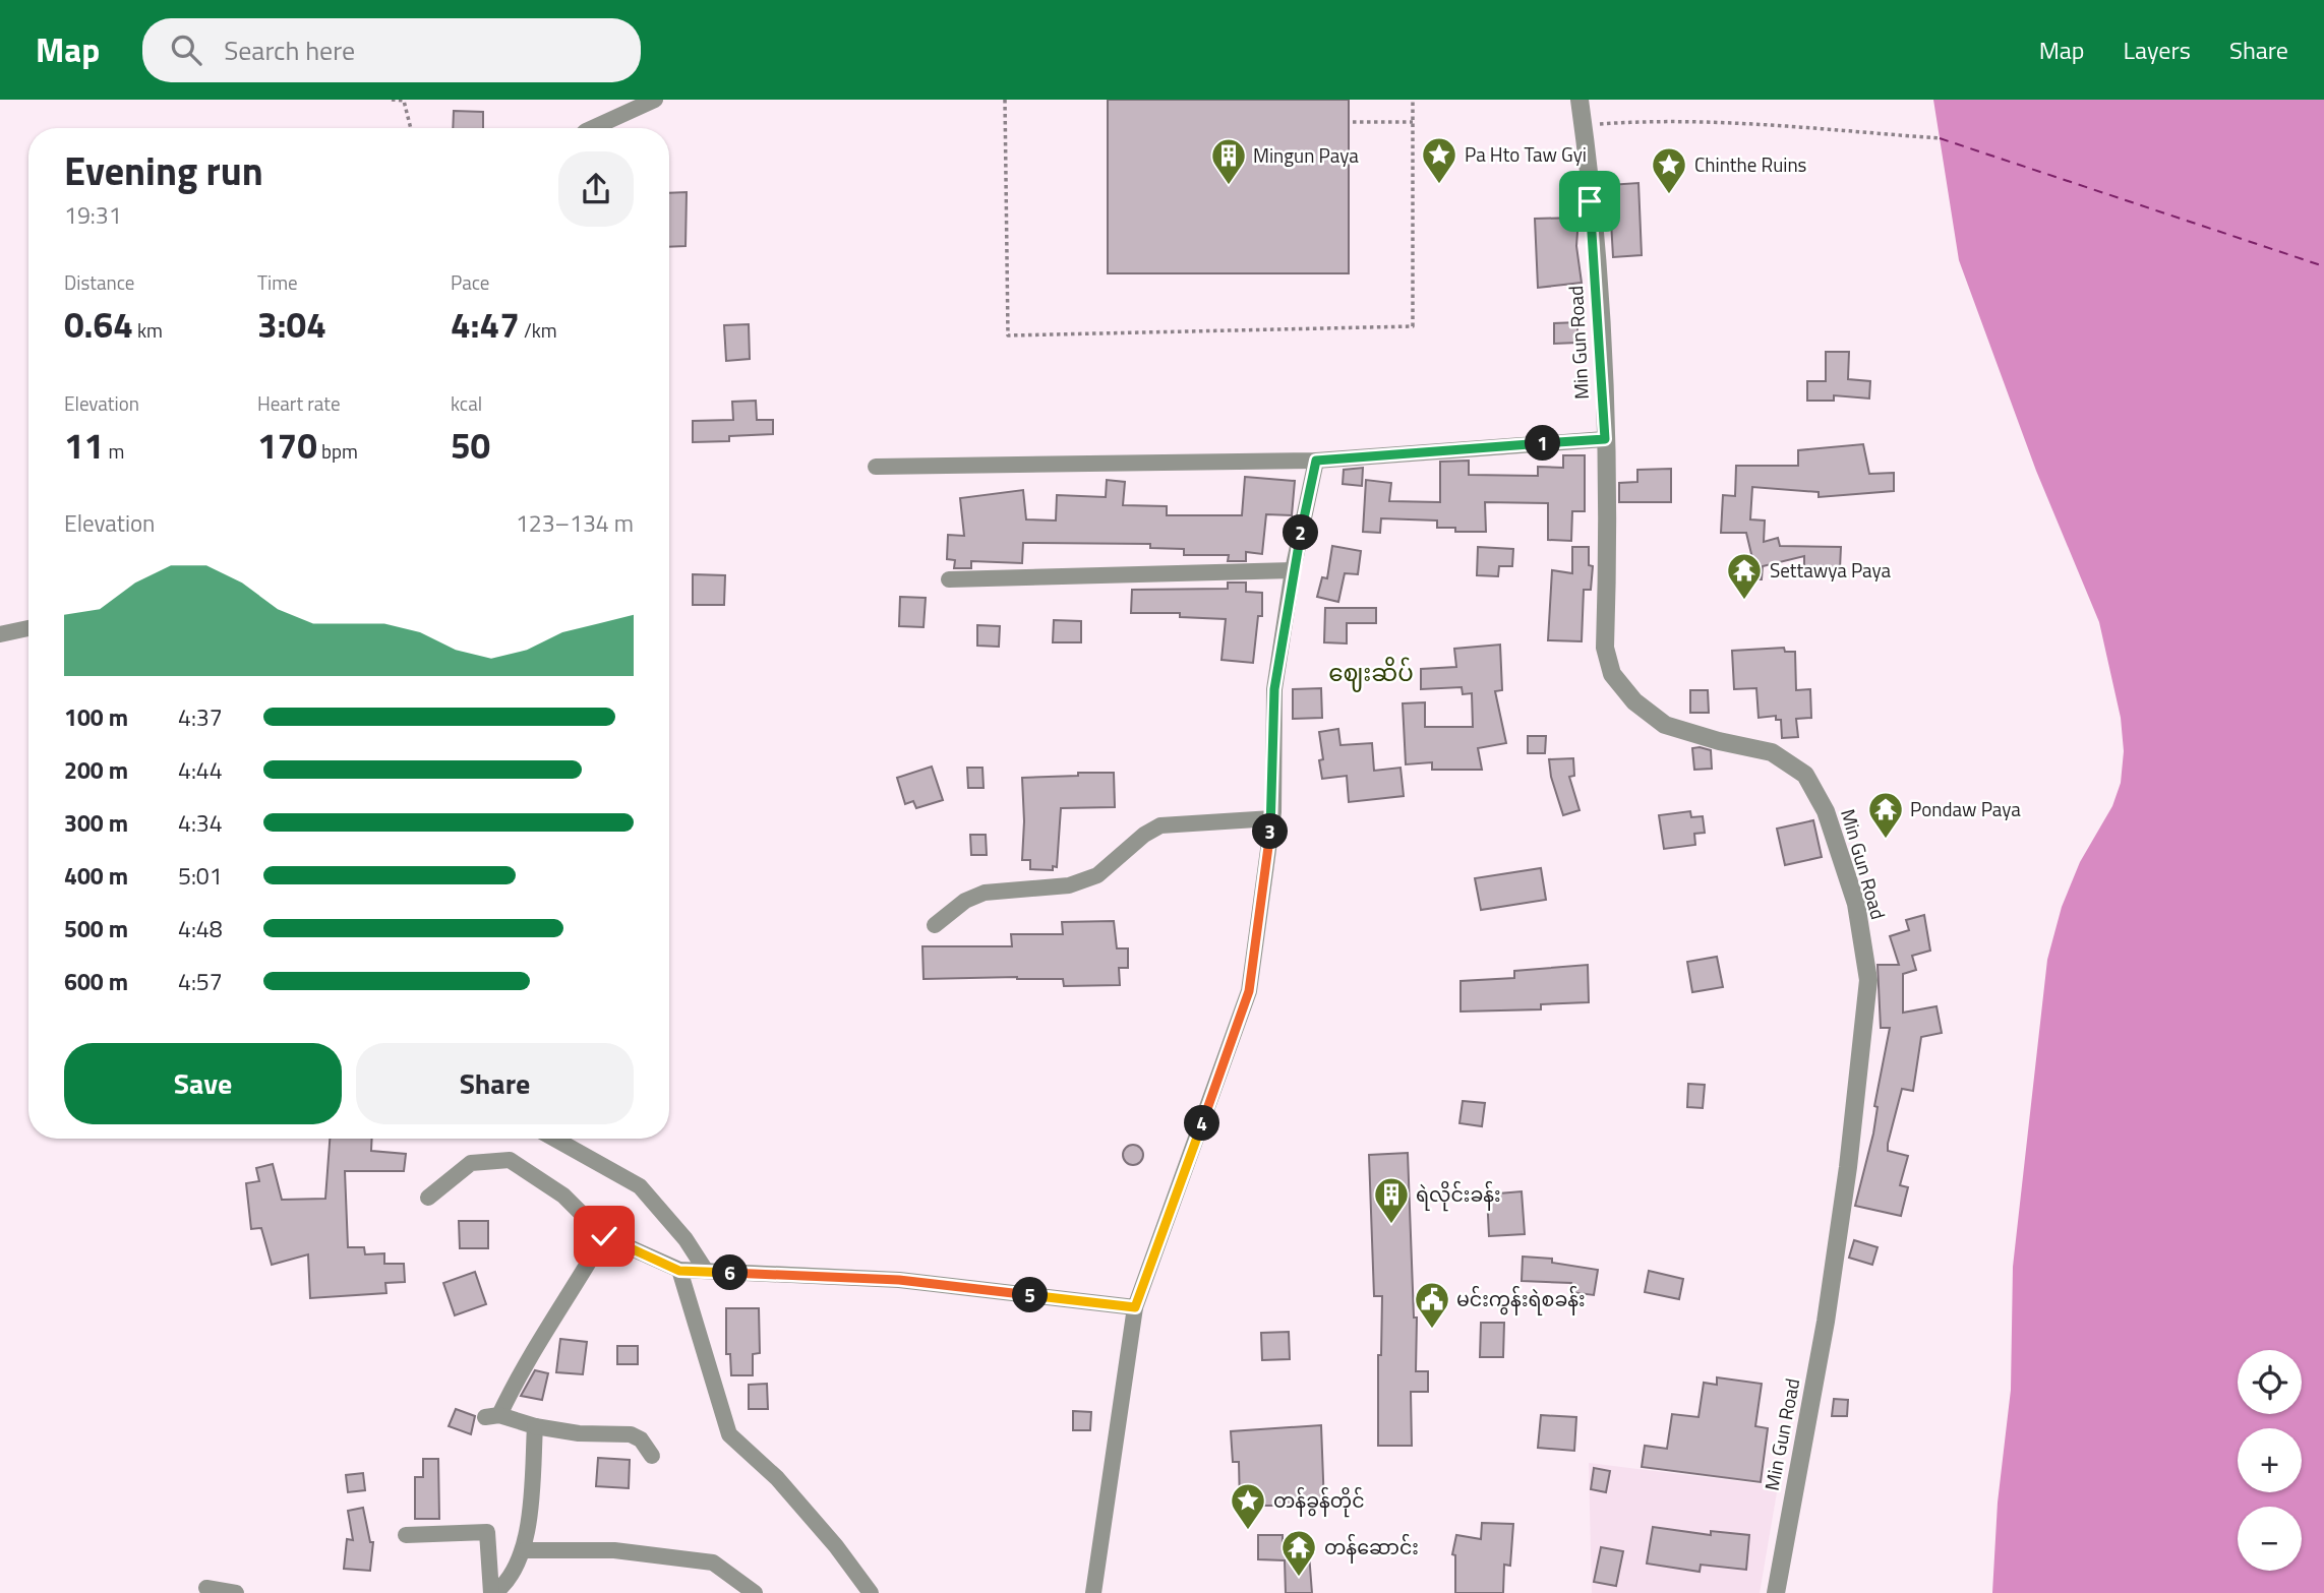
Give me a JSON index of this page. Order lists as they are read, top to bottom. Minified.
{"streets":{"street":["Min Gun Road"]},"districts":["ဈေးဆိပ်"],"places":{"place":["Pa Hto Taw Gyi","Chinthe Ruins","တန်ခွန်တိုင်"],"building":["Mingun Paya","ရဲလိုင်းခန်း"],"temple":["Settawya Paya","Pondaw Paya","တန်ဆောင်း"],"public building":["မင်းကွန်းရဲစခန်း"]},"page":{"header":"Map","search":"Search here","nav":["Map","Layers","Share"],"heading":["Evening run","19:31"],"stats":[["Distance","0.64 km"],["Time","3:04"],["Pace","4:47 /km"],["Elevation","11 m"],["Heart rate","170 bpm"],["kcal","50"]],"pins":["1","2","3","4","6","5"],"chart":["Elevation","123–134 m"],"list":[{"name":"100 m","note":"4:37"},{"name":"200 m","note":"4:44"},{"name":"300 m","note":"4:34"},{"name":"400 m","note":"5:01"},{"name":"500 m","note":"4:48"},{"name":"600 m","note":"4:57"}],"buttons":["Save","Share"],"map_buttons":["+","−"]}}
